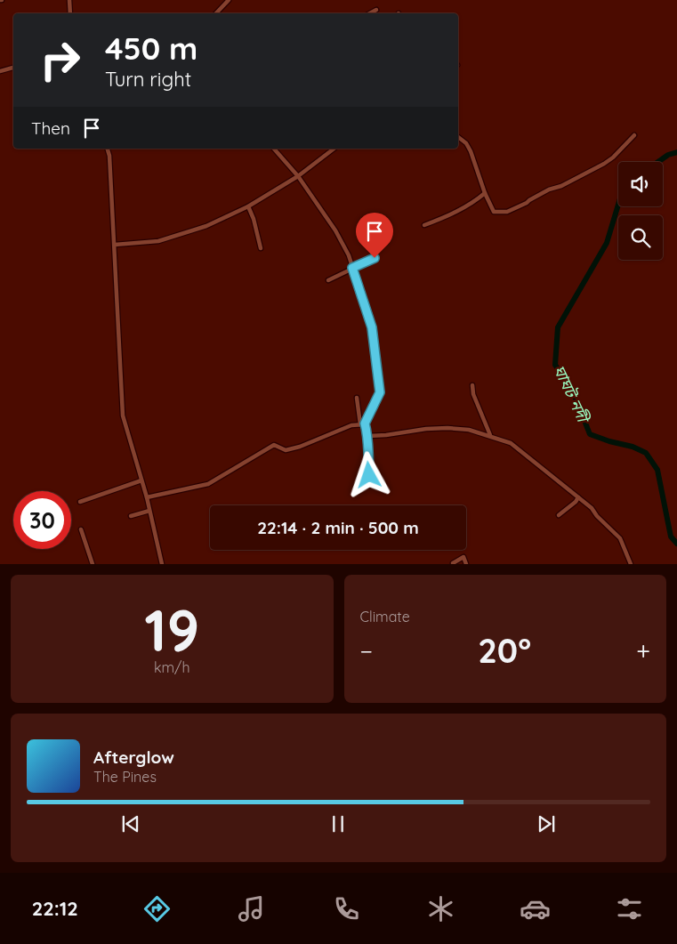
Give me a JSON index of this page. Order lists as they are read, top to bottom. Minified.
{"water":["ঘাঘট নদী"],"page":{"turn":["450 m","Turn right"],"then":"Then","limit":"30","trip":"22:14 · 2 min · 500 m","tile":[["19","km/h"],"Climate"],"heat":["−","20°","+"],"song":["Afterglow","The Pines"],"tabs":"22:12"}}
